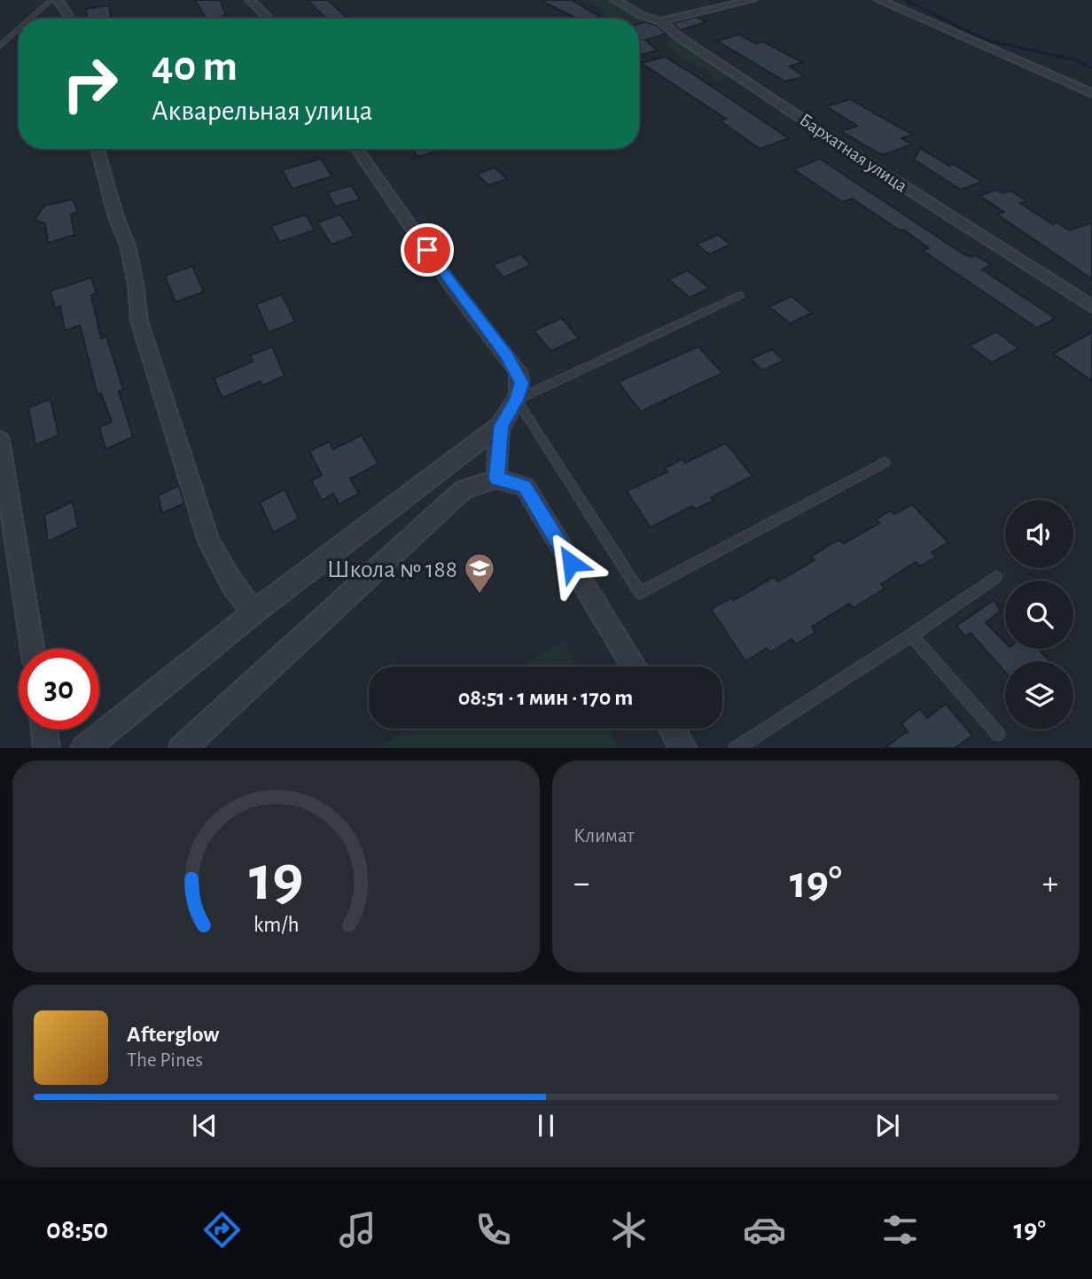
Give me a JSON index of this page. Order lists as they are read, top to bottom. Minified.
{"streets":{"street":["Бархатная улица"]},"places":{"school or university":["Школа № 188"]},"page":{"turn":["40 m","Акварельная улица"],"limit":"30","trip":"08:51 · 1 мин · 170 m","tile":"Климат","heat":["−","19°","+"],"song":["Afterglow","The Pines"],"tabs":["08:50","19°"],"gauge":["19","km/h"]}}
